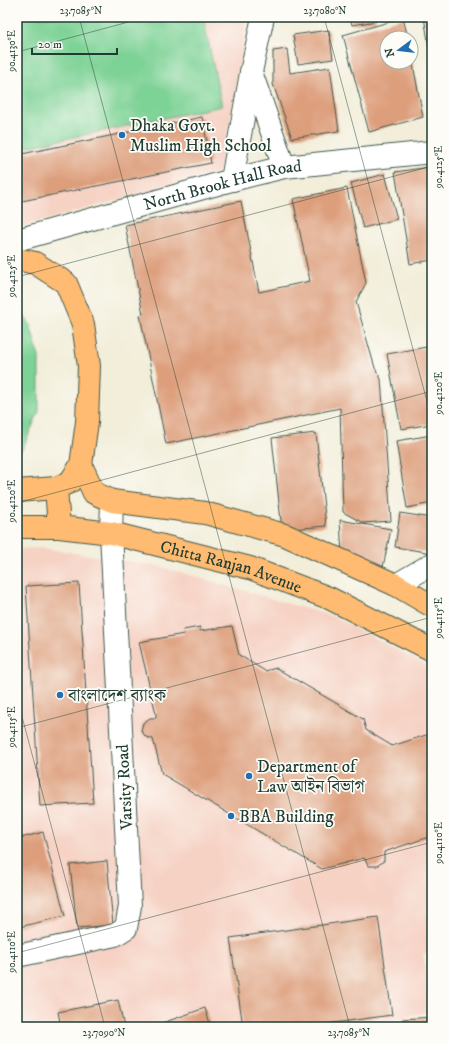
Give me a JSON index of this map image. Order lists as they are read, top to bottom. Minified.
{"streets":{"main road":["Chitta Ranjan Avenue"],"street":["North Brook Hall Road","Varsity Road"]},"crossings":[["Chitta Ranjan Avenue","Varsity Road"]],"places":["Dhaka Govt. Muslim High School","বাংলাদেশ ব্যাংক","Department of Law আইন বিভাগ","BBA Building"],"scale_bar":"20 m","north":"left","coordinates":["23.7085°N","23.7080°N","90.4130°E","90.4125°E","90.4120°E","90.4115°E","90.4110°E","23.7090°N"]}
